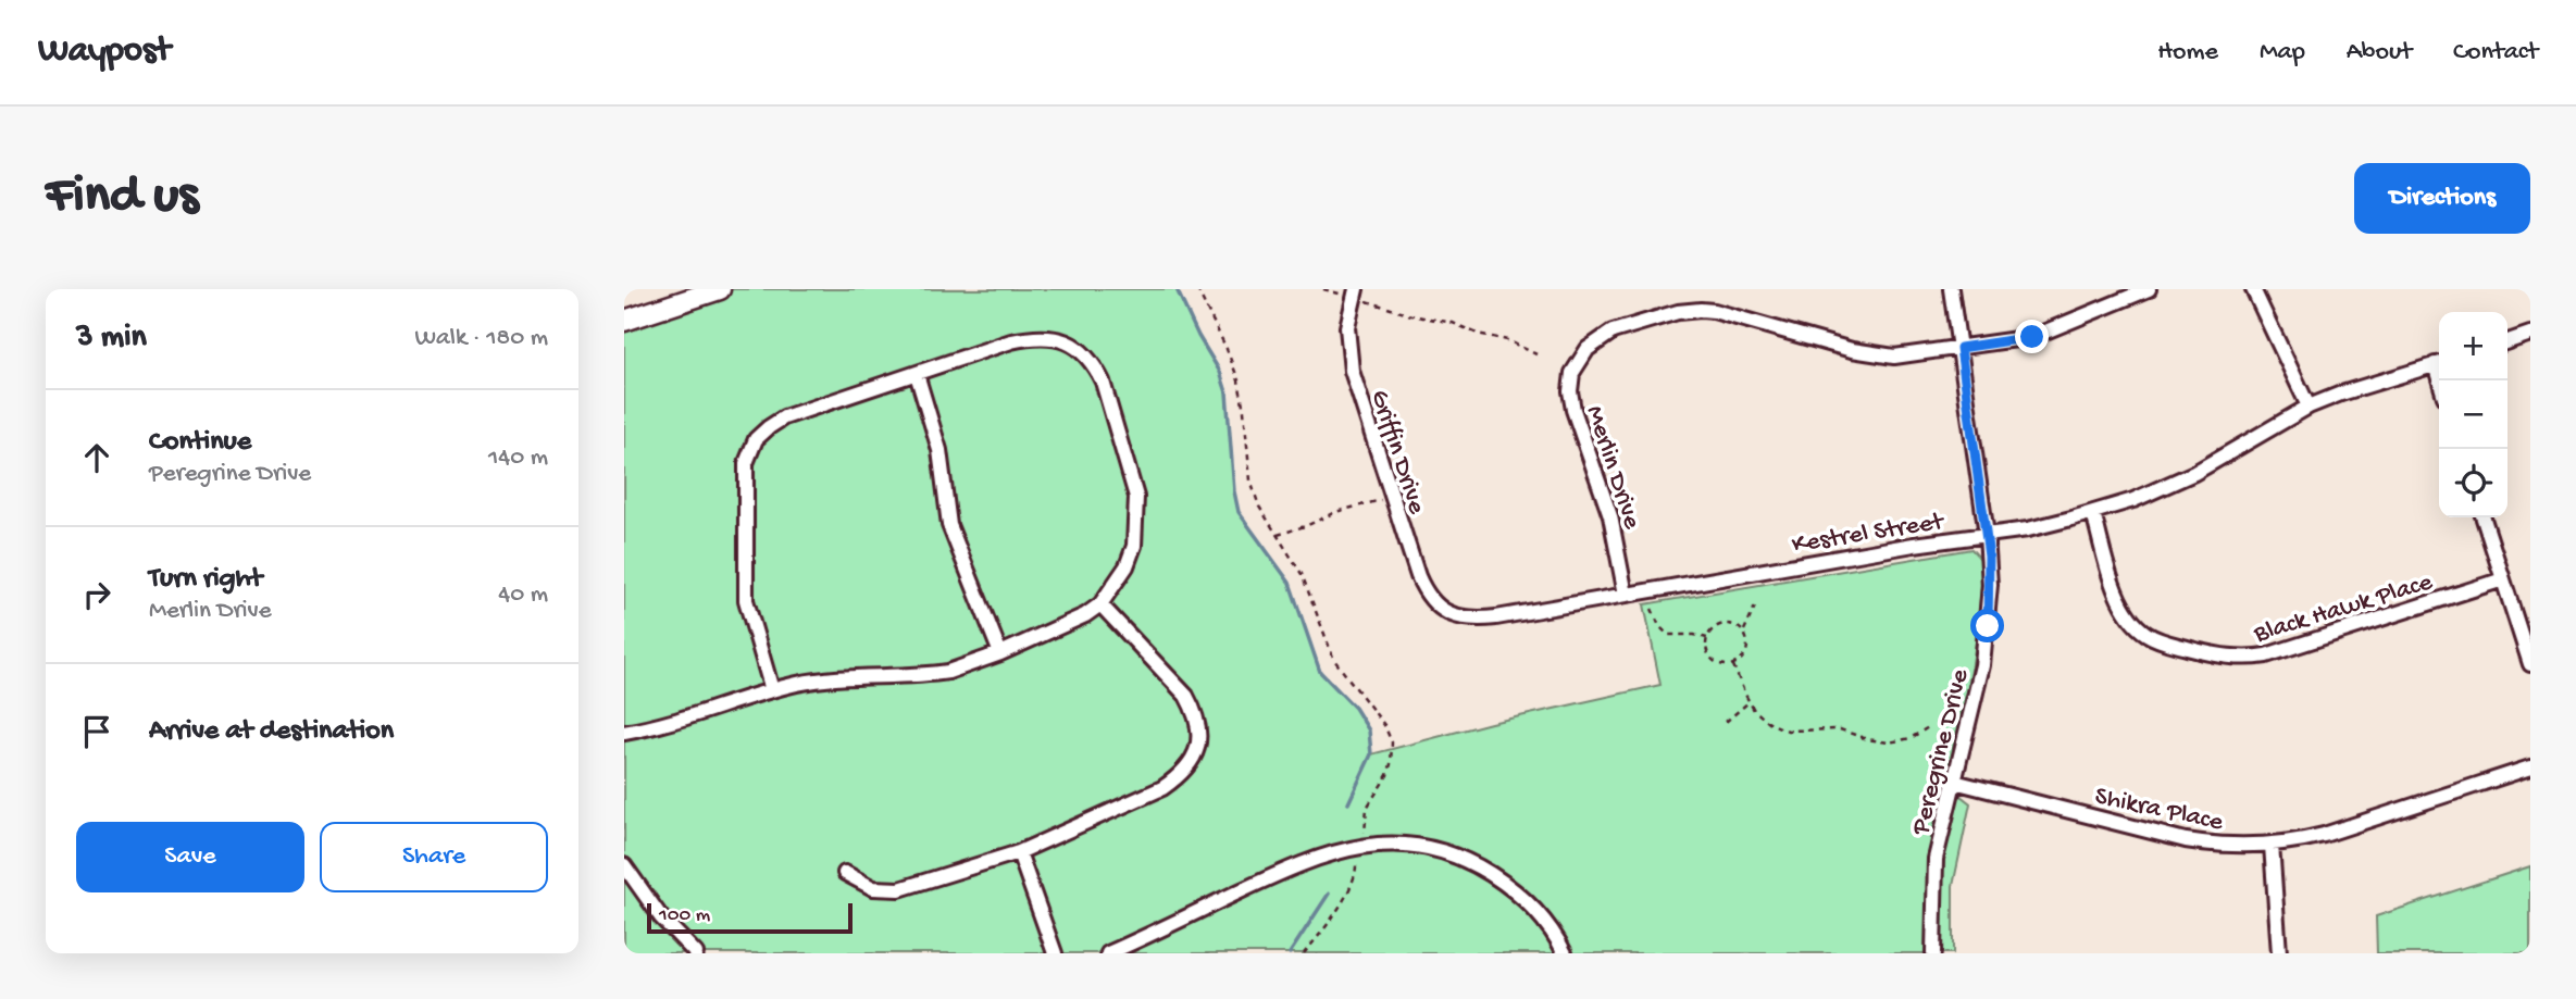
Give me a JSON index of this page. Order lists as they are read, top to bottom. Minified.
{"streets":{"street":["Griffin Drive","Merlin Drive","Kestrel Street","Black Hawk Place","Peregrine Drive","Shikra Place"]},"crossings":[["Griffin Drive","Kestrel Street"],["Merlin Drive","Kestrel Street"],["Merlin Drive","Peregrine Drive"],["Kestrel Street","Black Hawk Place"],["Kestrel Street","Peregrine Drive"],["Peregrine Drive","Shikra Place"]],"scale_bar":"100 m","page":{"header":"Waypost","nav":["Home","Map","About","Contact"],"buttons":["Directions",["Save","Share"]],"title":"Find us","heading":["3 min","Walk · 180 m"],"map_buttons":["+","−"],"list":[["Continue","Peregrine Drive","140 m"],["Turn right","Merlin Drive","40 m"],"Arrive at destination"],"scale":"100 m"}}
